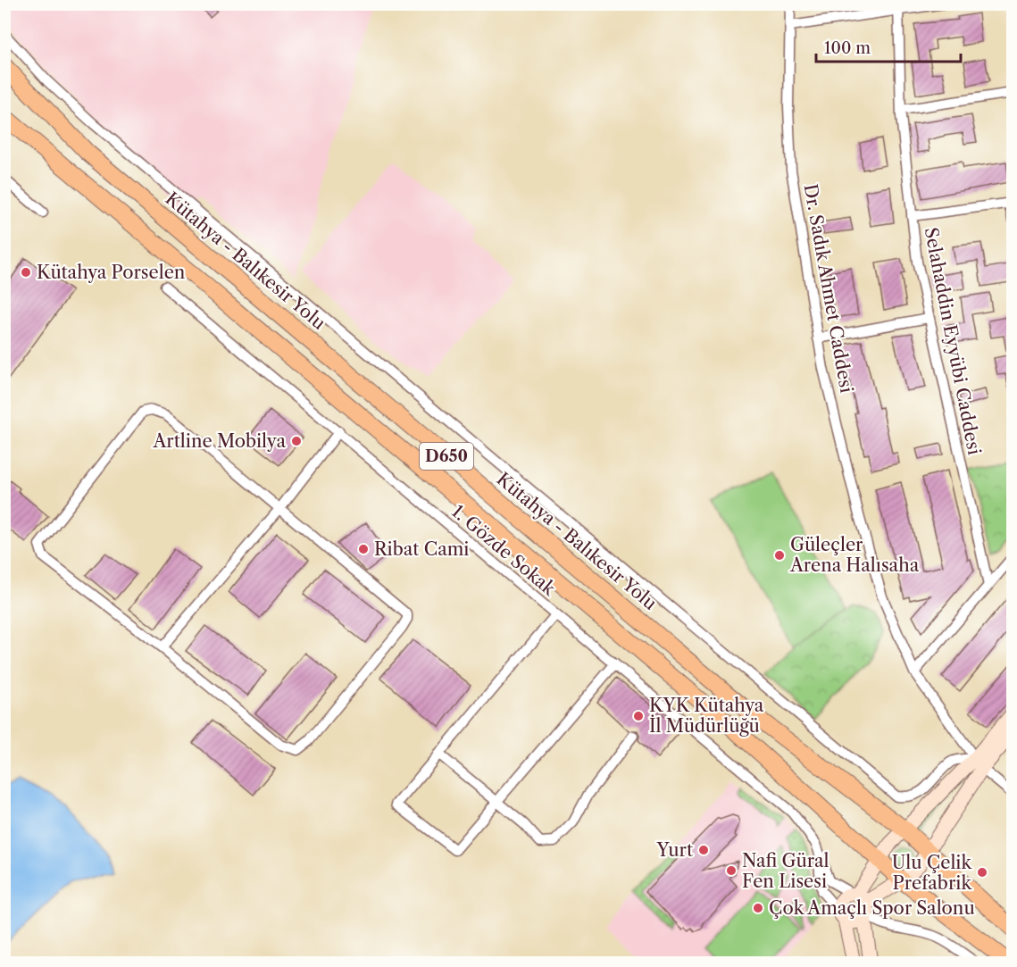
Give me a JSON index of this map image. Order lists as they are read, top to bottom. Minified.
{"streets":{"highway":["Kütahya - Balıkesir Yolu","D650"],"street":["Dr. Sadık Ahmet Caddesi","Selahaddin Eyyübi Caddesi","1. Gözde Sokak"]},"places":["Kütahya Porselen","Artline Mobilya","Ribat Cami","Güleçler Arena Halısaha","KYK Kütahya İl Müdürlüğü","Yurt","Nafi Güral Fen Lisesi","Ulu Çelik Prefabrik","Çok Amaçlı Spor Salonu"],"scale_bar":"100 m"}
